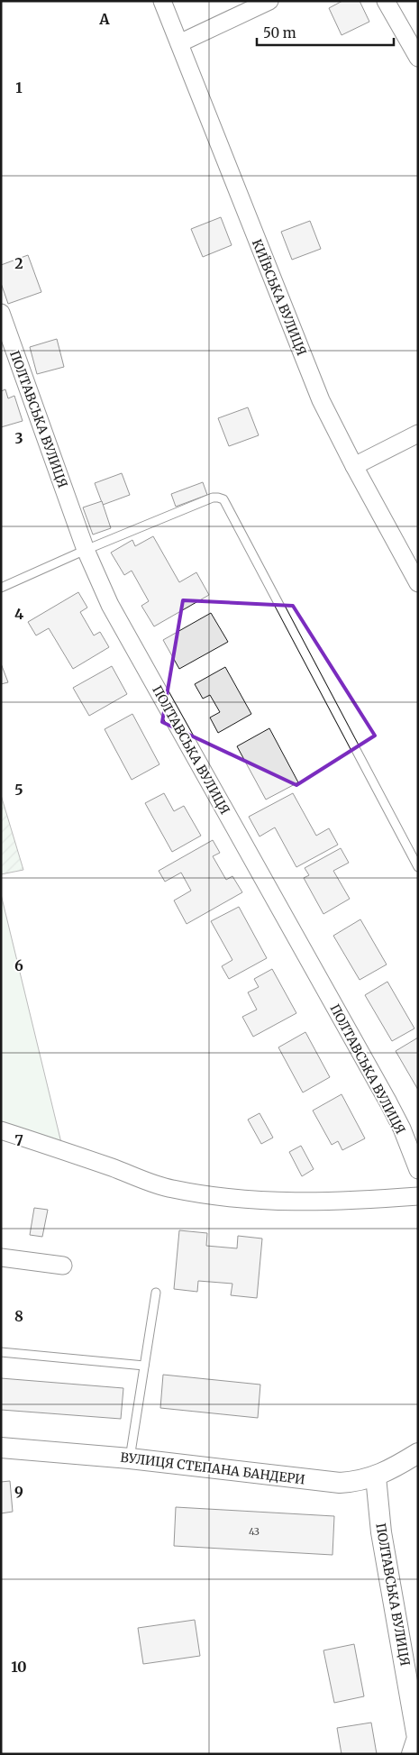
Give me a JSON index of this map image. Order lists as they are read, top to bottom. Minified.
{"streets":{"street":["КИЇВСЬКА ВУЛИЦЯ","ПОЛТАВСЬКА ВУЛИЦЯ","ВУЛИЦЯ СТЕПАНА БАНДЕРИ"]},"crossings":[["ПОЛТАВСЬКА ВУЛИЦЯ","ВУЛИЦЯ СТЕПАНА БАНДЕРИ"]],"house_numbers":["43"],"scale_bar":"50 m","grid":{"columns":["A"],"rows":["1","2","3","4","5","6","7","8","9","10"]}}
